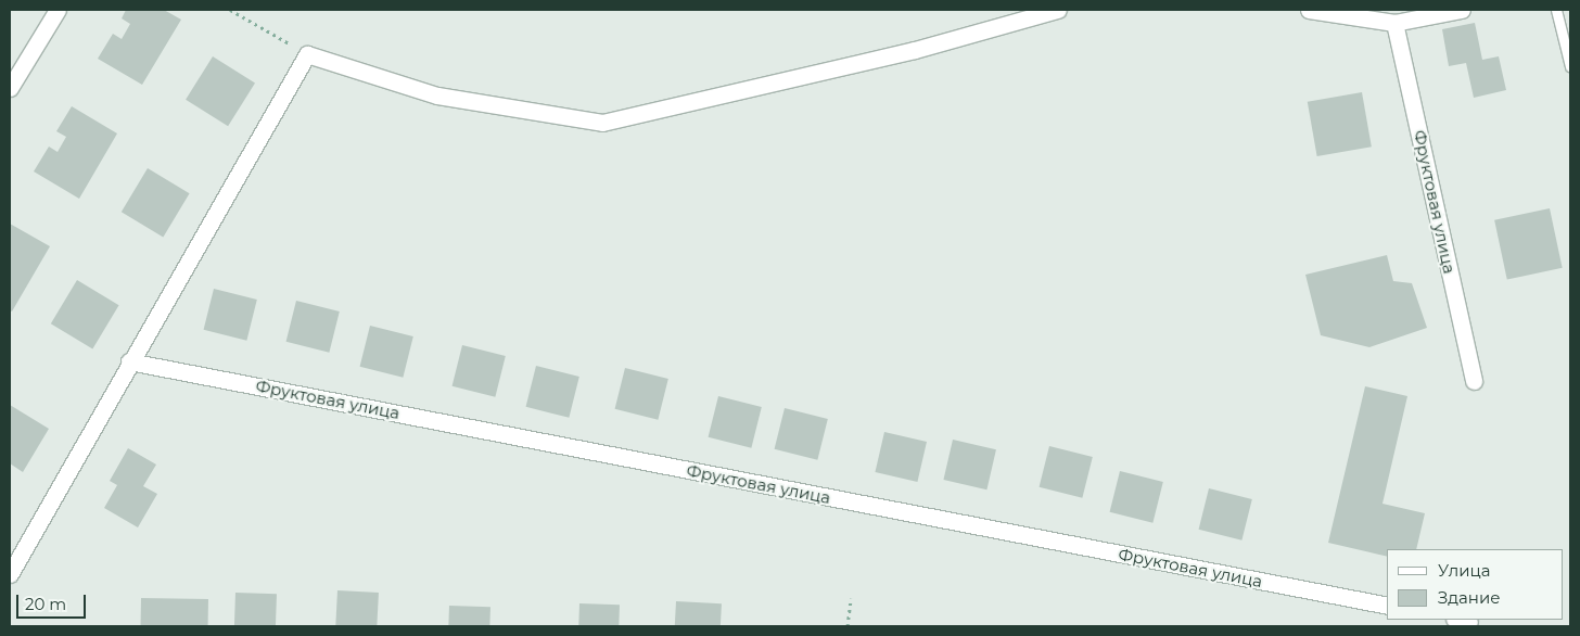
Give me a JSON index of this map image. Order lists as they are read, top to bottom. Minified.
{"streets":{"street":["Фруктовая улица"]},"legend":["Улица","Здание"],"scale_bar":"20 m"}
